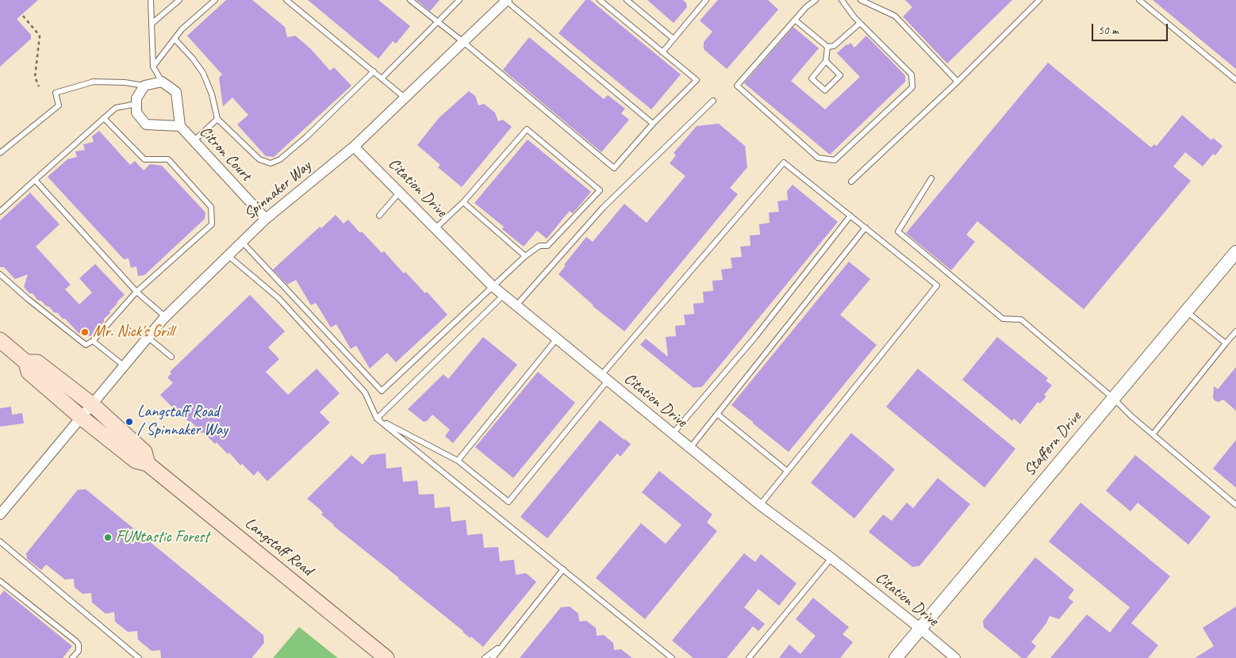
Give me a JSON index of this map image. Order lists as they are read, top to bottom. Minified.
{"streets":{"main road":["Langstaff Road"],"street":["Citron Court","Citation Drive","Spinnaker Way","Staffern Drive"]},"crossings":[["Citron Court","Spinnaker Way"],["Citation Drive","Spinnaker Way"],["Citation Drive","Staffern Drive"],["Spinnaker Way","Langstaff Road"]],"places":["Mr. Nick's Grill","Langstaff Road / Spinnaker Way","FUNtastic Forest"],"scale_bar":"50 m"}
